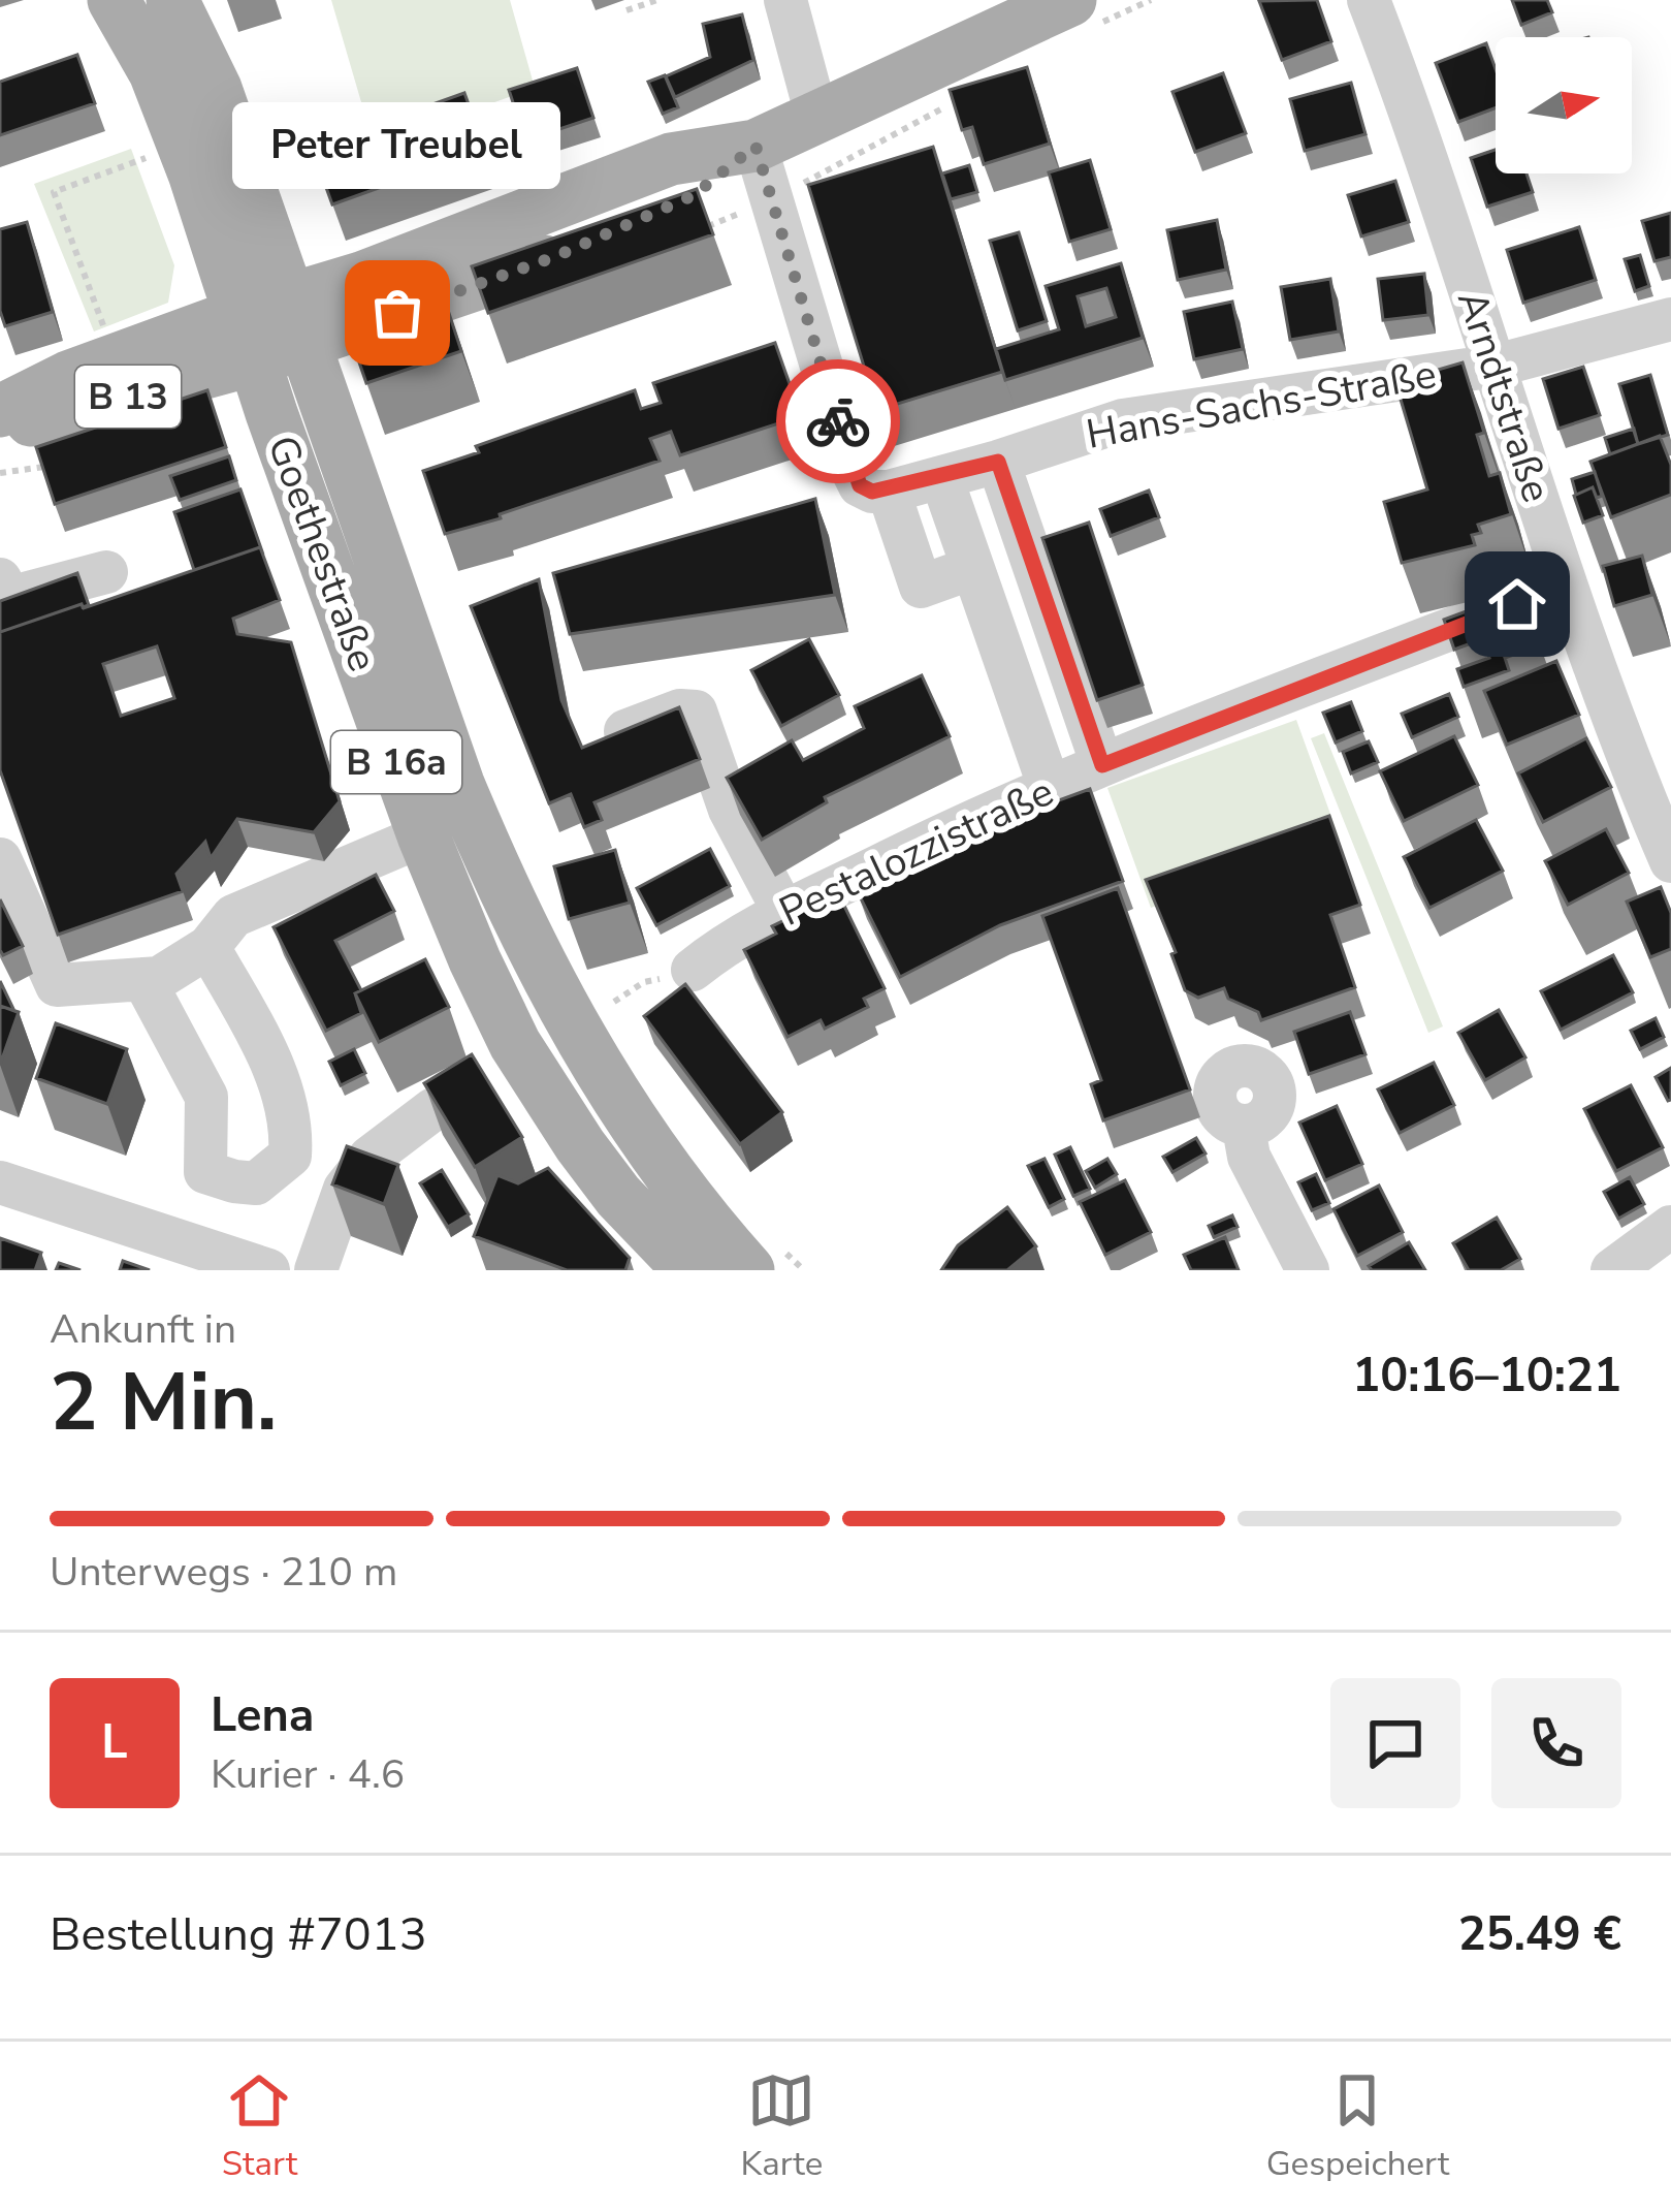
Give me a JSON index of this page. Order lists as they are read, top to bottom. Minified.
{"streets":{"main road":["B 13","Goethestraße","B 16a"],"street":["Arndtstraße","Hans-Sachs-Straße","Pestalozzistraße"]},"crossings":[["B 13","Goethestraße"],["Arndtstraße","Hans-Sachs-Straße"],["Arndtstraße","Pestalozzistraße"]],"places":["Peter Treubel"],"north":"right","page":{"bubble":"Peter Treubel","heading":["2 Min.","Ankunft in","10:16–10:21"],"panel":["Lena","Kurier · 4.6","Bestellung #7013","25.49 €"],"bar":"Unterwegs · 210 m","round":"L","tabs":["Start","Karte","Gespeichert"]}}
